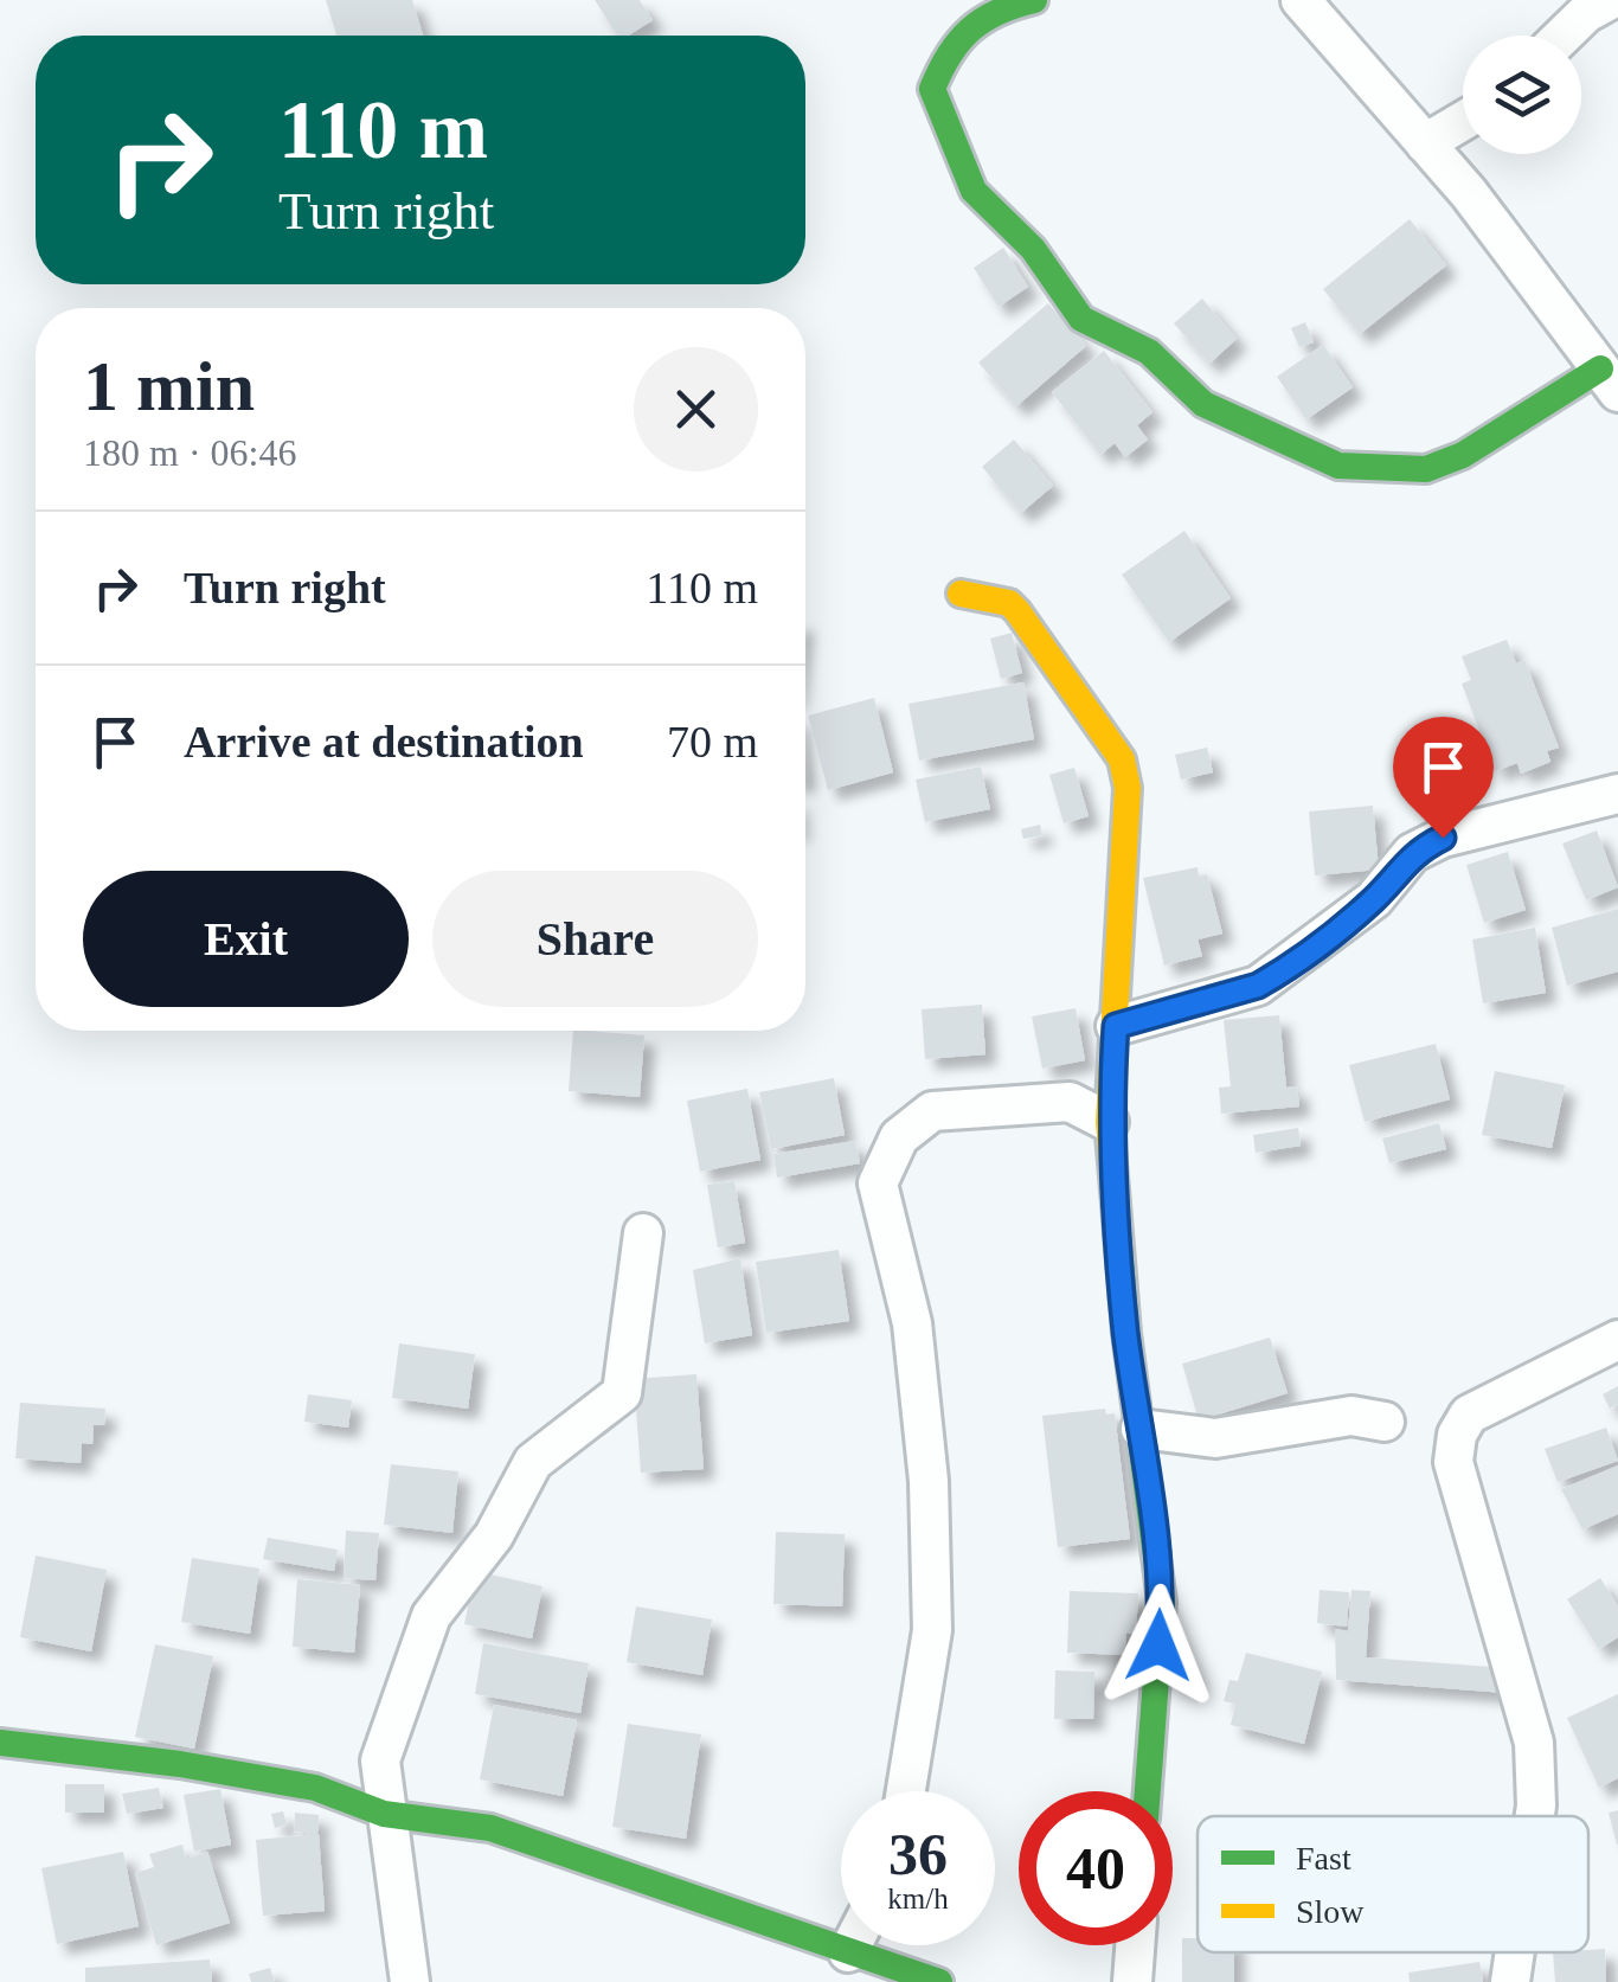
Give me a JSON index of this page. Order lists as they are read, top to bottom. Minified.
{"legend":["Fast","Slow"],"page":{"turn":["110 m","Turn right"],"heading":["1 min","180 m · 06:46"],"list":[{"name":"Turn right","value":"110 m"},{"name":"Arrive at destination","value":"70 m"}],"buttons":["Exit","Share"],"speed":"36 km/h","limit":"40"}}
